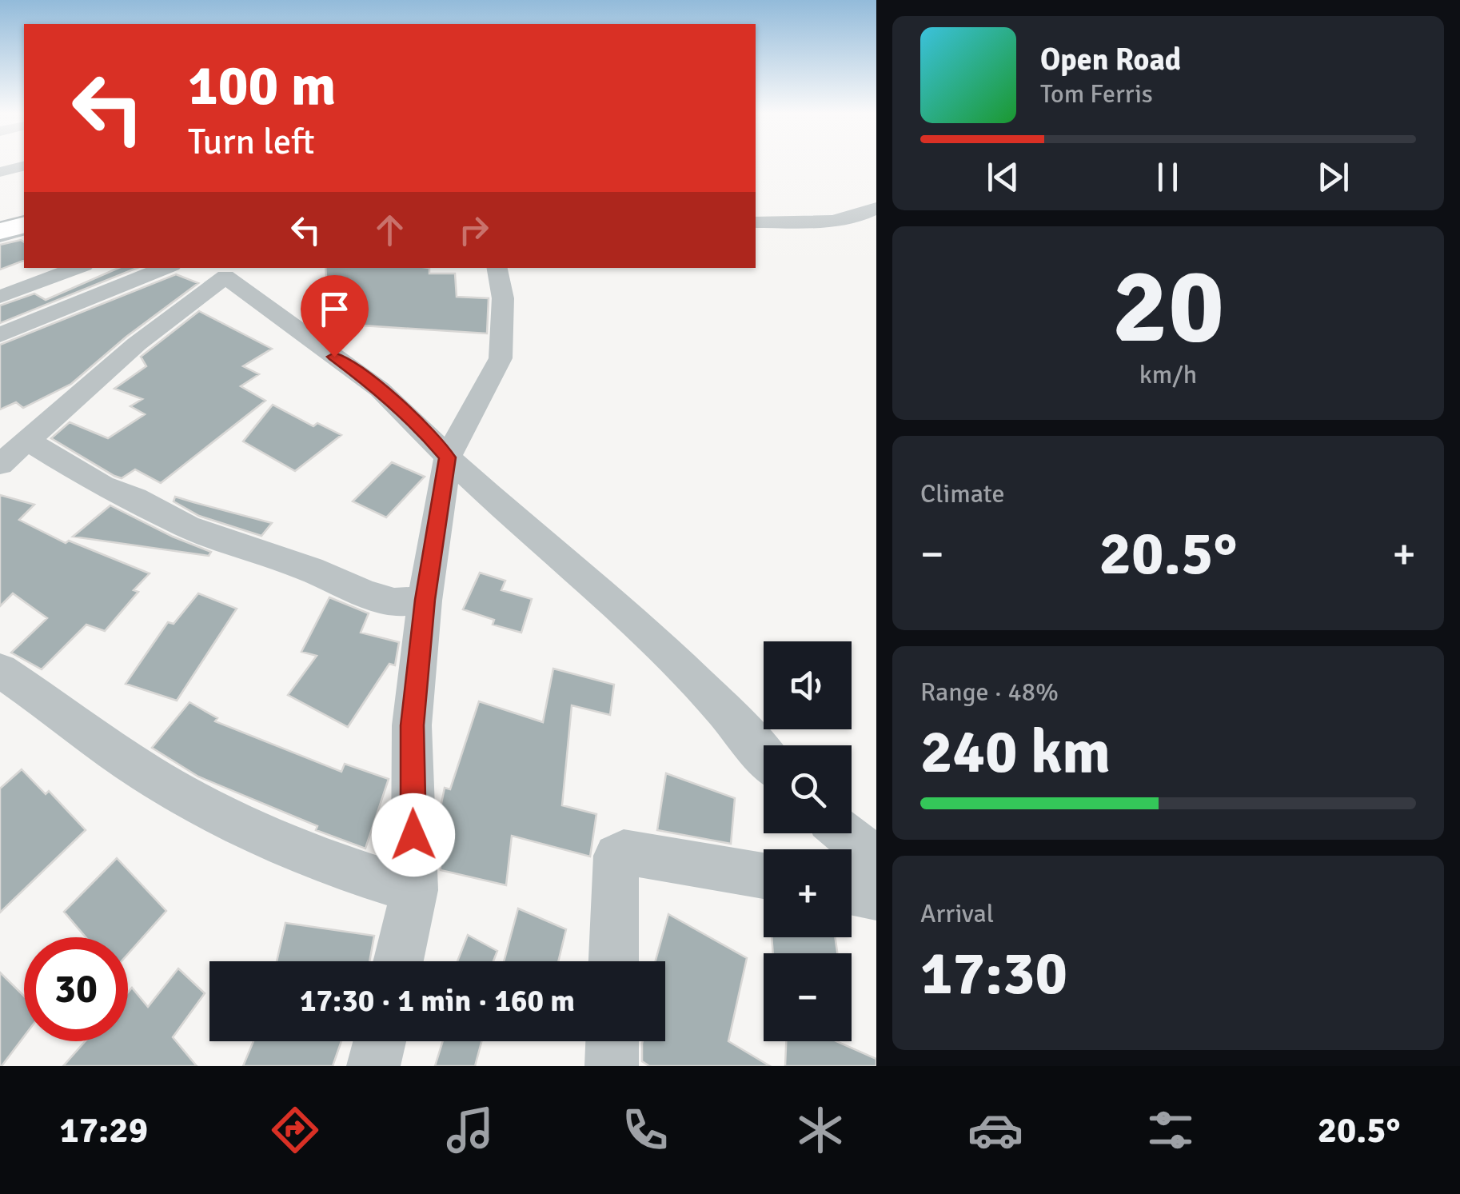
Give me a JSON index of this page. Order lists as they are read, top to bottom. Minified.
{"page":{"turn":["100 m","Turn left"],"song":["Open Road","Tom Ferris"],"tile":[["20","km/h"],"Climate",["Range · 48%","240 km"],["Arrival","17:30"]],"heat":["−","20.5°","+"],"map_buttons":["+","−"],"limit":"30","trip":"17:30 · 1 min · 160 m","tabs":["17:29","20.5°"]}}
